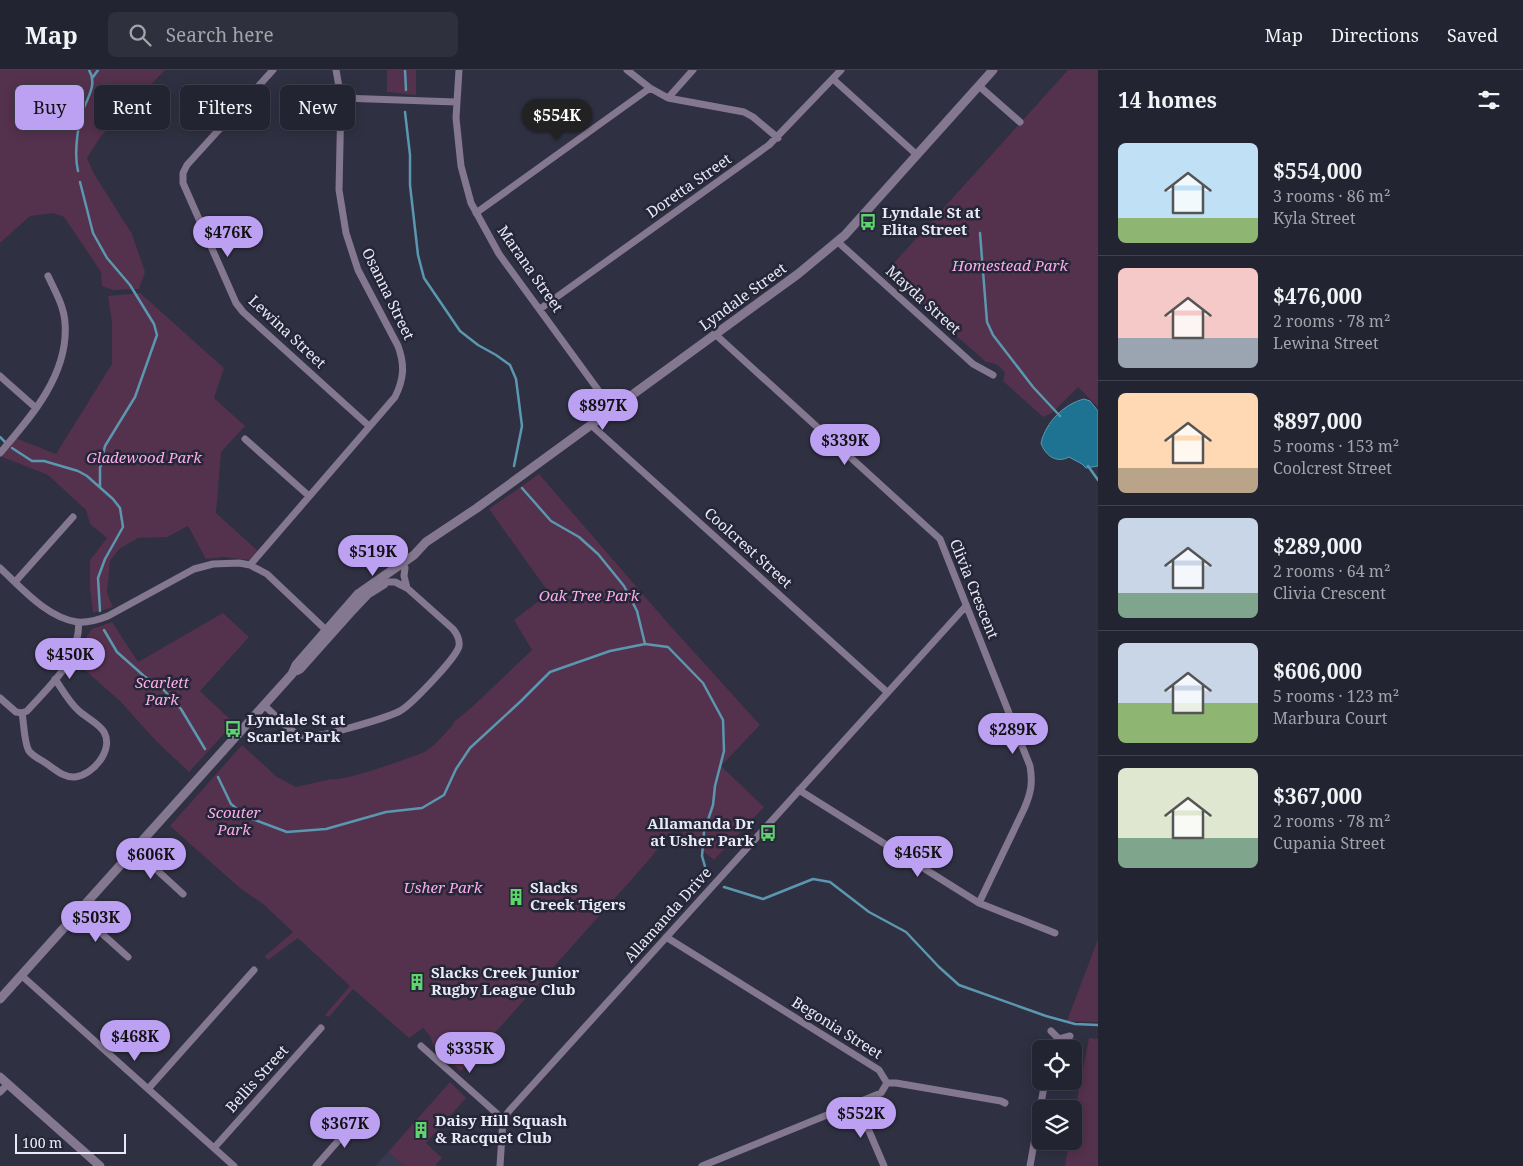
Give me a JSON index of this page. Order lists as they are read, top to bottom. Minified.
{"streets":{"street":["Doretta Street","Marana Street","Osanna Street","Lyndale Street","Mayda Street","Lewina Street","Coolcrest Street","Clivia Crescent","Allamanda Drive","Begonia Street","Bellis Street"]},"crossings":[["Doretta Street","Marana Street"],["Marana Street","Lyndale Street"],["Osanna Street","Lewina Street"],["Lyndale Street","Mayda Street"],["Lyndale Street","Coolcrest Street"],["Lyndale Street","Clivia Crescent"],["Coolcrest Street","Allamanda Drive"],["Clivia Crescent","Allamanda Drive"],["Allamanda Drive","Begonia Street"]],"parks":["Homestead Park","Gladewood Park","Oak Tree Park","Scarlett Park","Scouter Park","Usher Park"],"places":{"bus stop":["Lyndale St at Elita Street","Lyndale St at Scarlet Park","Allamanda Dr at Usher Park"],"building":["Slacks Creek Tigers","Slacks Creek Junior Rugby League Club","Daisy Hill Squash & Racquet Club"]},"scale_bar":"100 m","page":{"header":"Map","search":"Search here","nav":["Map","Directions","Saved"],"heading":"14 homes","chip":["Buy","Rent","Filters","New"],"price":["$554K","$476K","$897K","$339K","$519K","$450K","$289K","$465K","$606K","$503K","$468K","$335K","$552K","$367K"],"list":[{"name":"$554,000","note":"3 rooms · 86 m² · Kyla Street"},{"name":"$476,000","note":"2 rooms · 78 m² · Lewina Street"},{"name":"$897,000","note":"5 rooms · 153 m² · Coolcrest Street"},{"name":"$289,000","note":"2 rooms · 64 m² · Clivia Crescent"},{"name":"$606,000","note":"5 rooms · 123 m² · Marbura Court"},{"name":"$367,000","note":"2 rooms · 78 m² · Cupania Street"}],"scale":"100 m"}}
